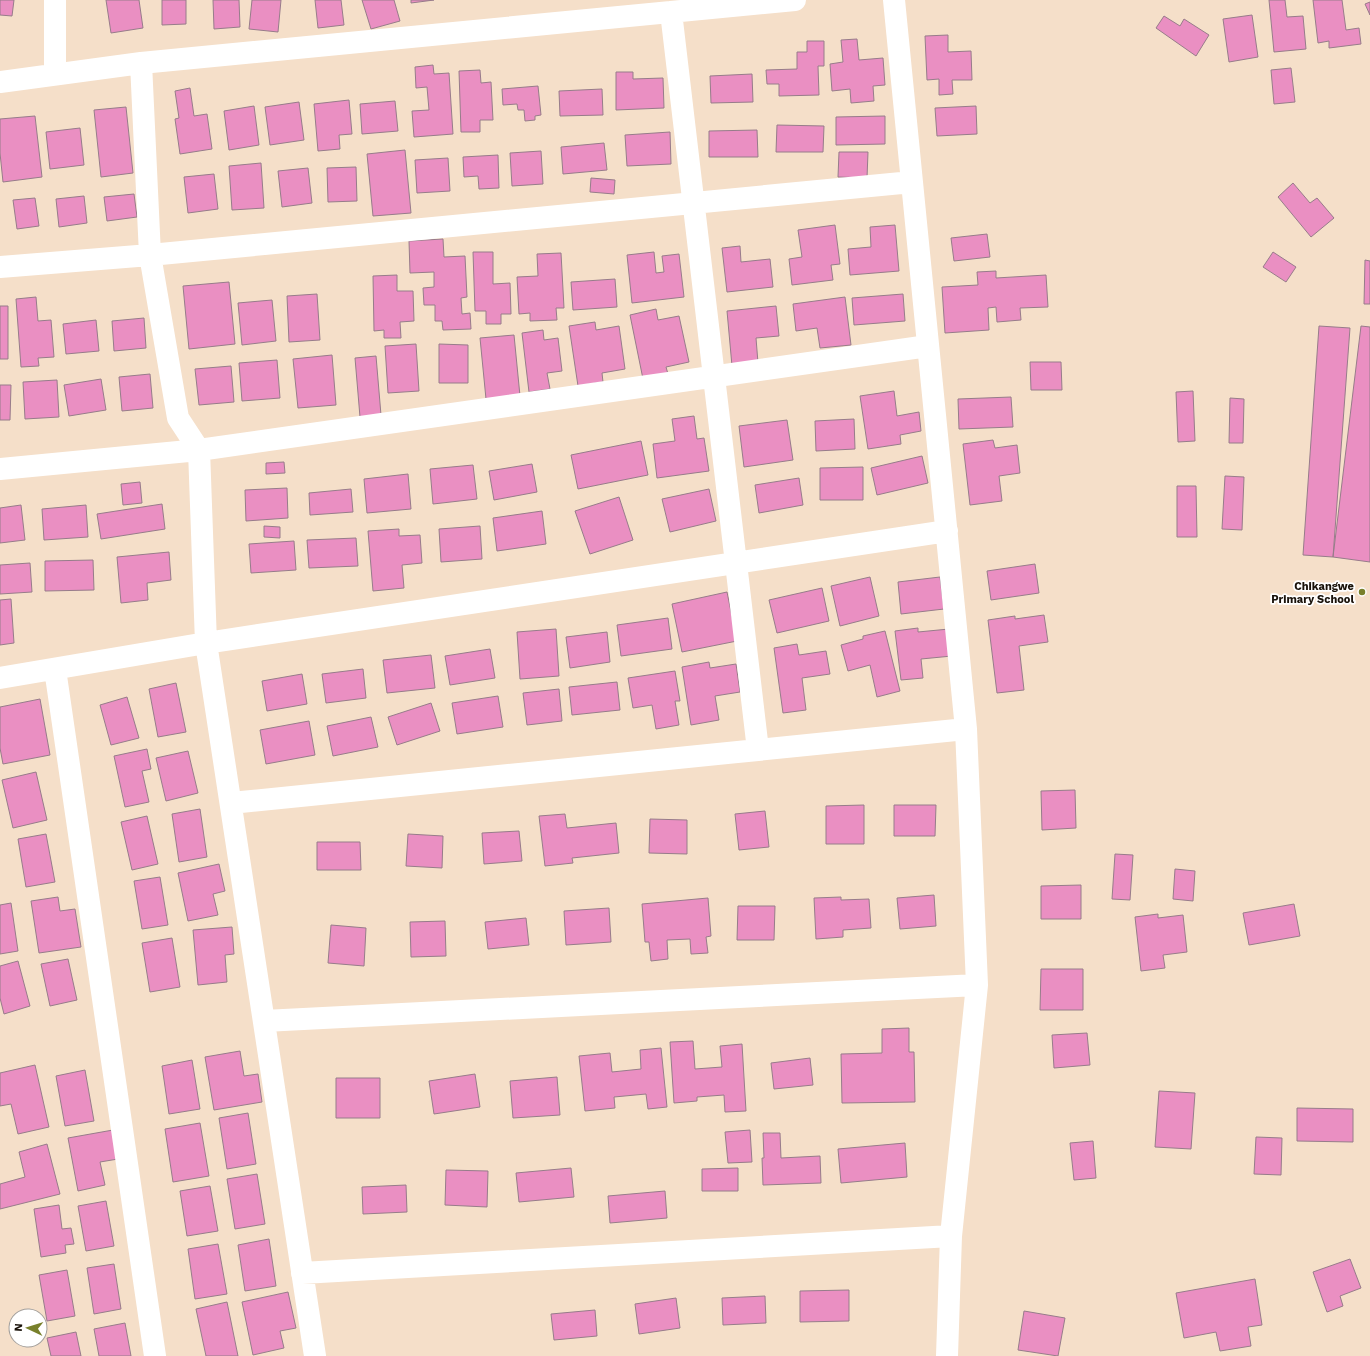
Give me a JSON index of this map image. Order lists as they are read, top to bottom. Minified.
{"places":["Chikangwe Primary School"],"north":"left"}
